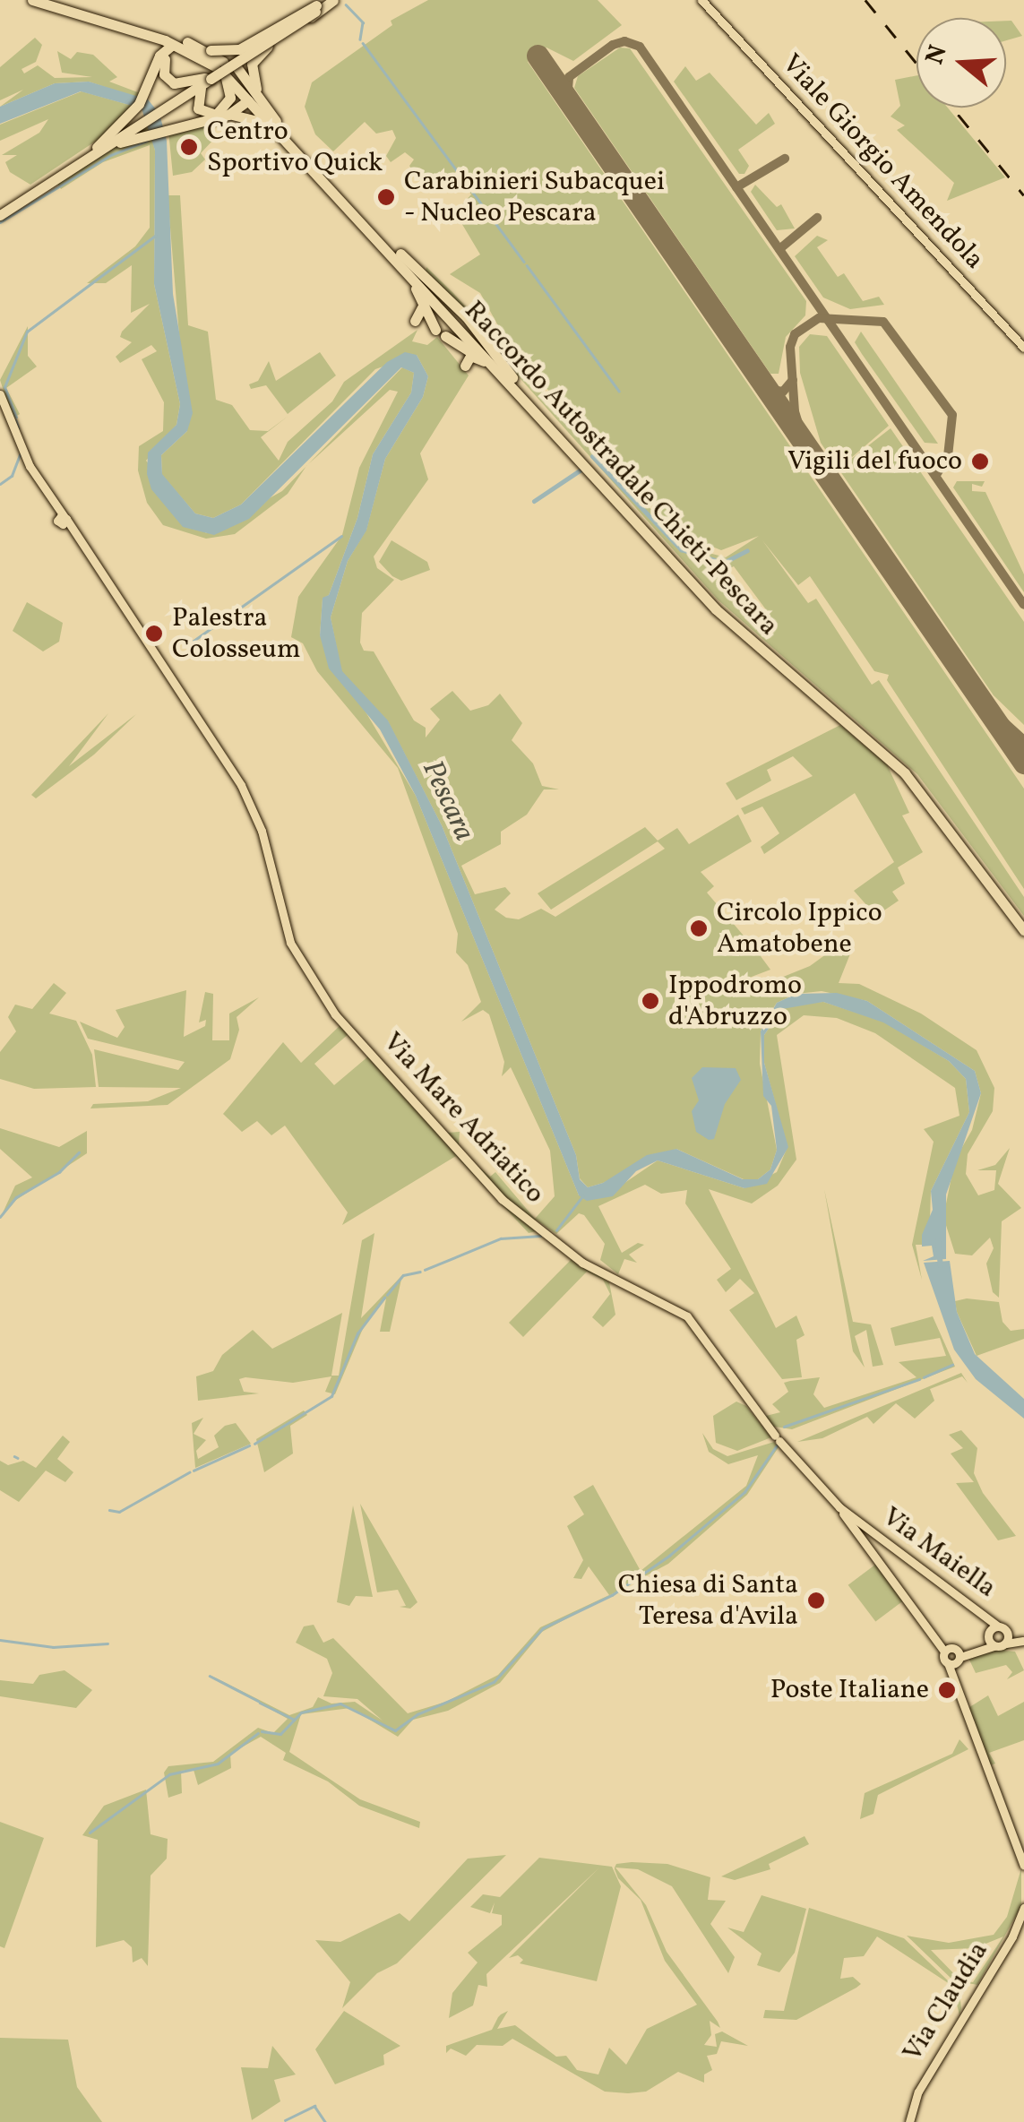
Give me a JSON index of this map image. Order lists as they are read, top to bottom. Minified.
{"streets":{"highway":["Raccordo Autostradale Chieti-Pescara"],"main road":["Viale Giorgio Amendola","Via Mare Adriatico","Via Maiella","Via Claudia"]},"crossings":[["Via Mare Adriatico","Via Maiella"]],"water":["Pescara"],"places":["Centro Sportivo Quick","Carabinieri Subacquei - Nucleo Pescara","Vigili del fuoco","Palestra Colosseum","Circolo Ippico Amatobene","Ippodromo d'Abruzzo","Chiesa di Santa Teresa d'Avila","Poste Italiane"],"north":"left"}
